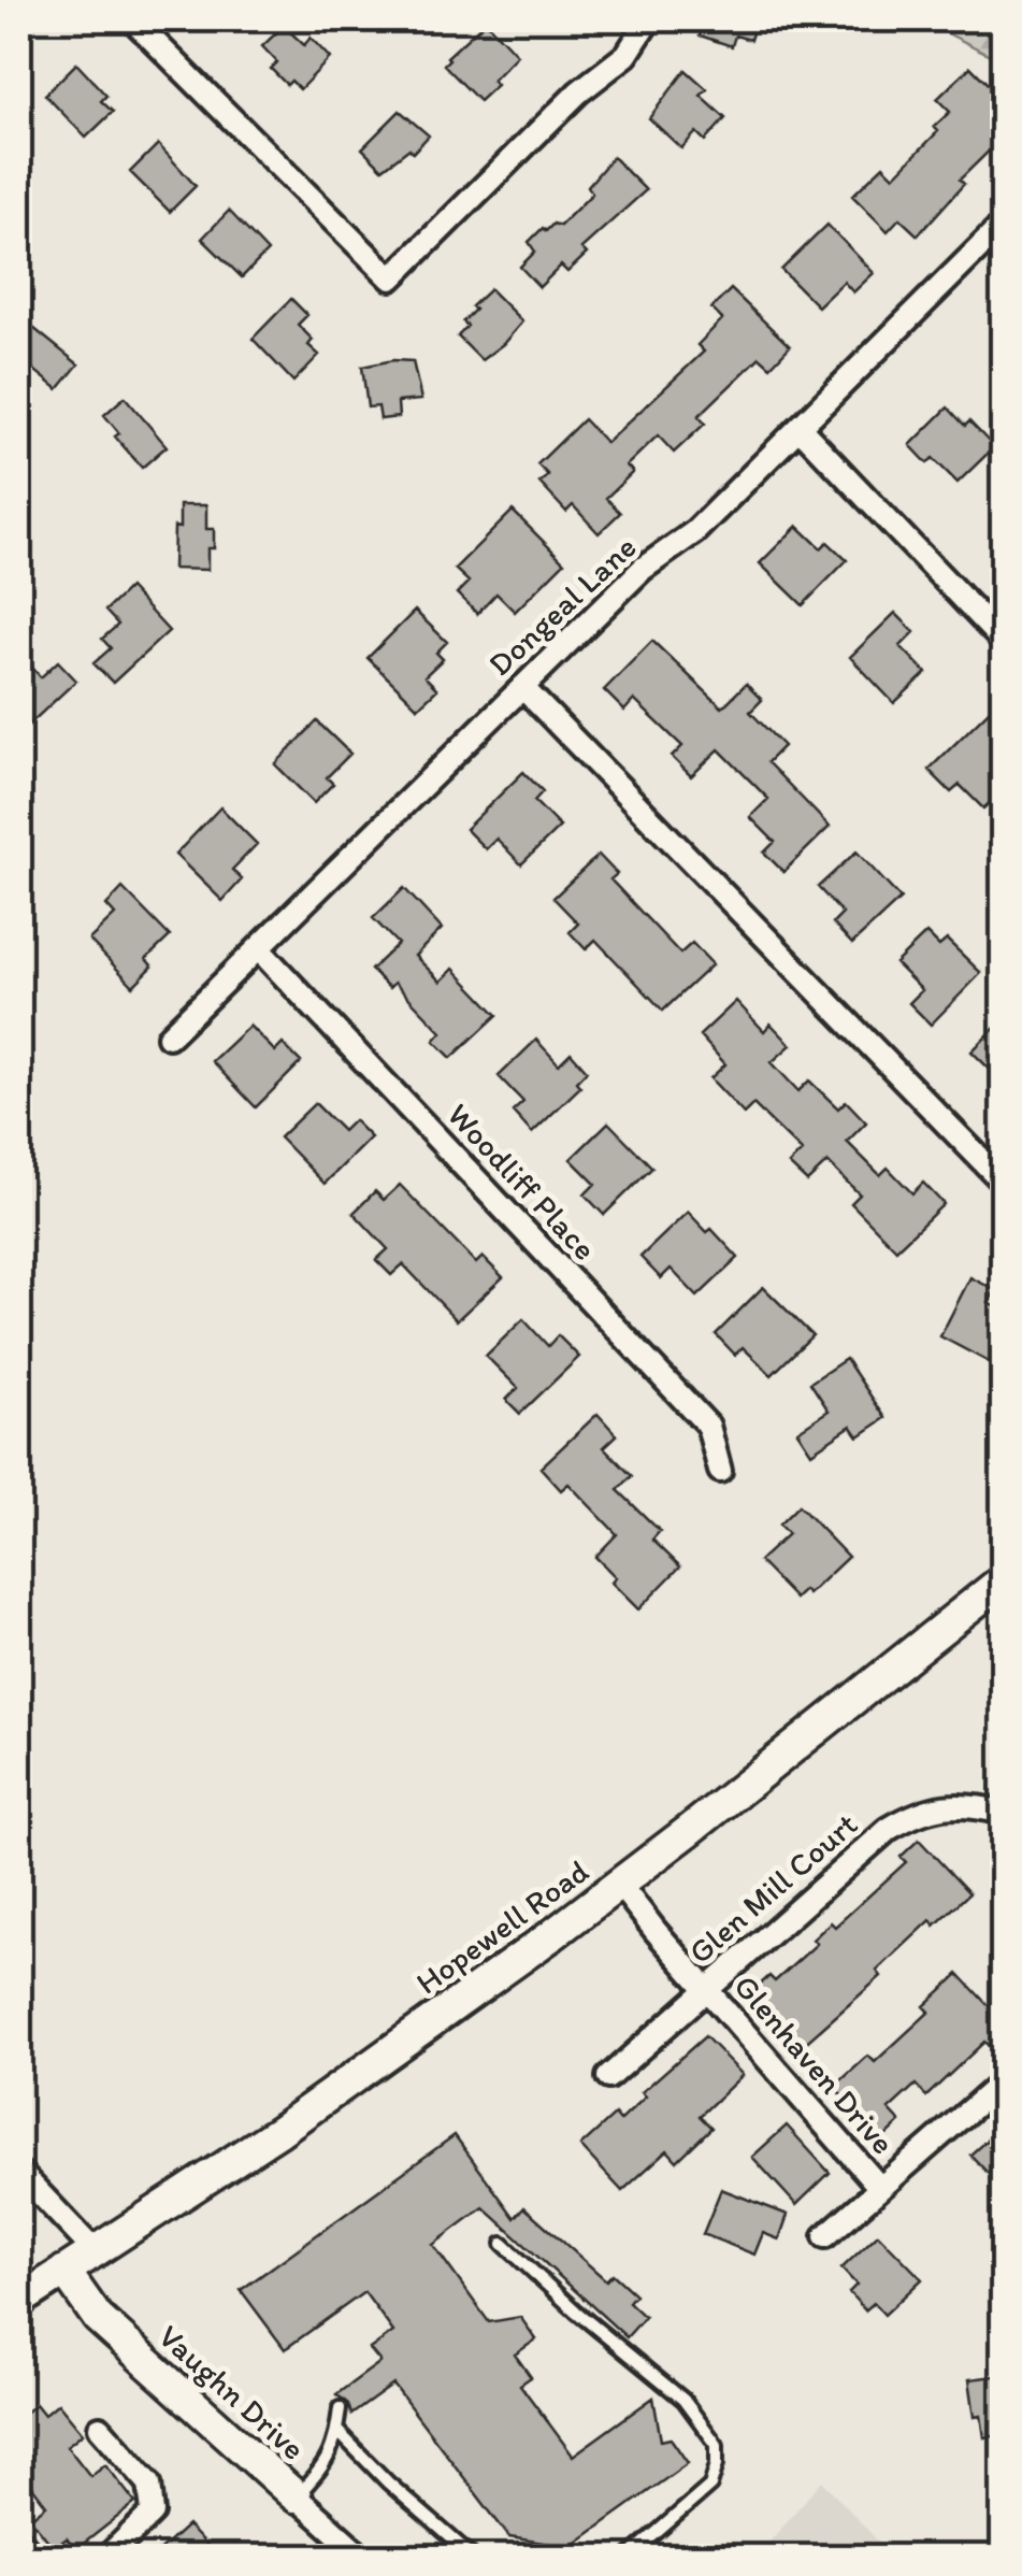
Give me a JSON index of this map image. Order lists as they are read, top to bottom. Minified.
{"streets":{"street":["Dongeal Lane","Woodliff Place","Glen Mill Court","Hopewell Road","Glenhaven Drive","Vaughn Drive"]},"crossings":[["Dongeal Lane","Woodliff Place"],["Glen Mill Court","Glenhaven Drive"],["Hopewell Road","Glenhaven Drive"],["Hopewell Road","Vaughn Drive"]]}
